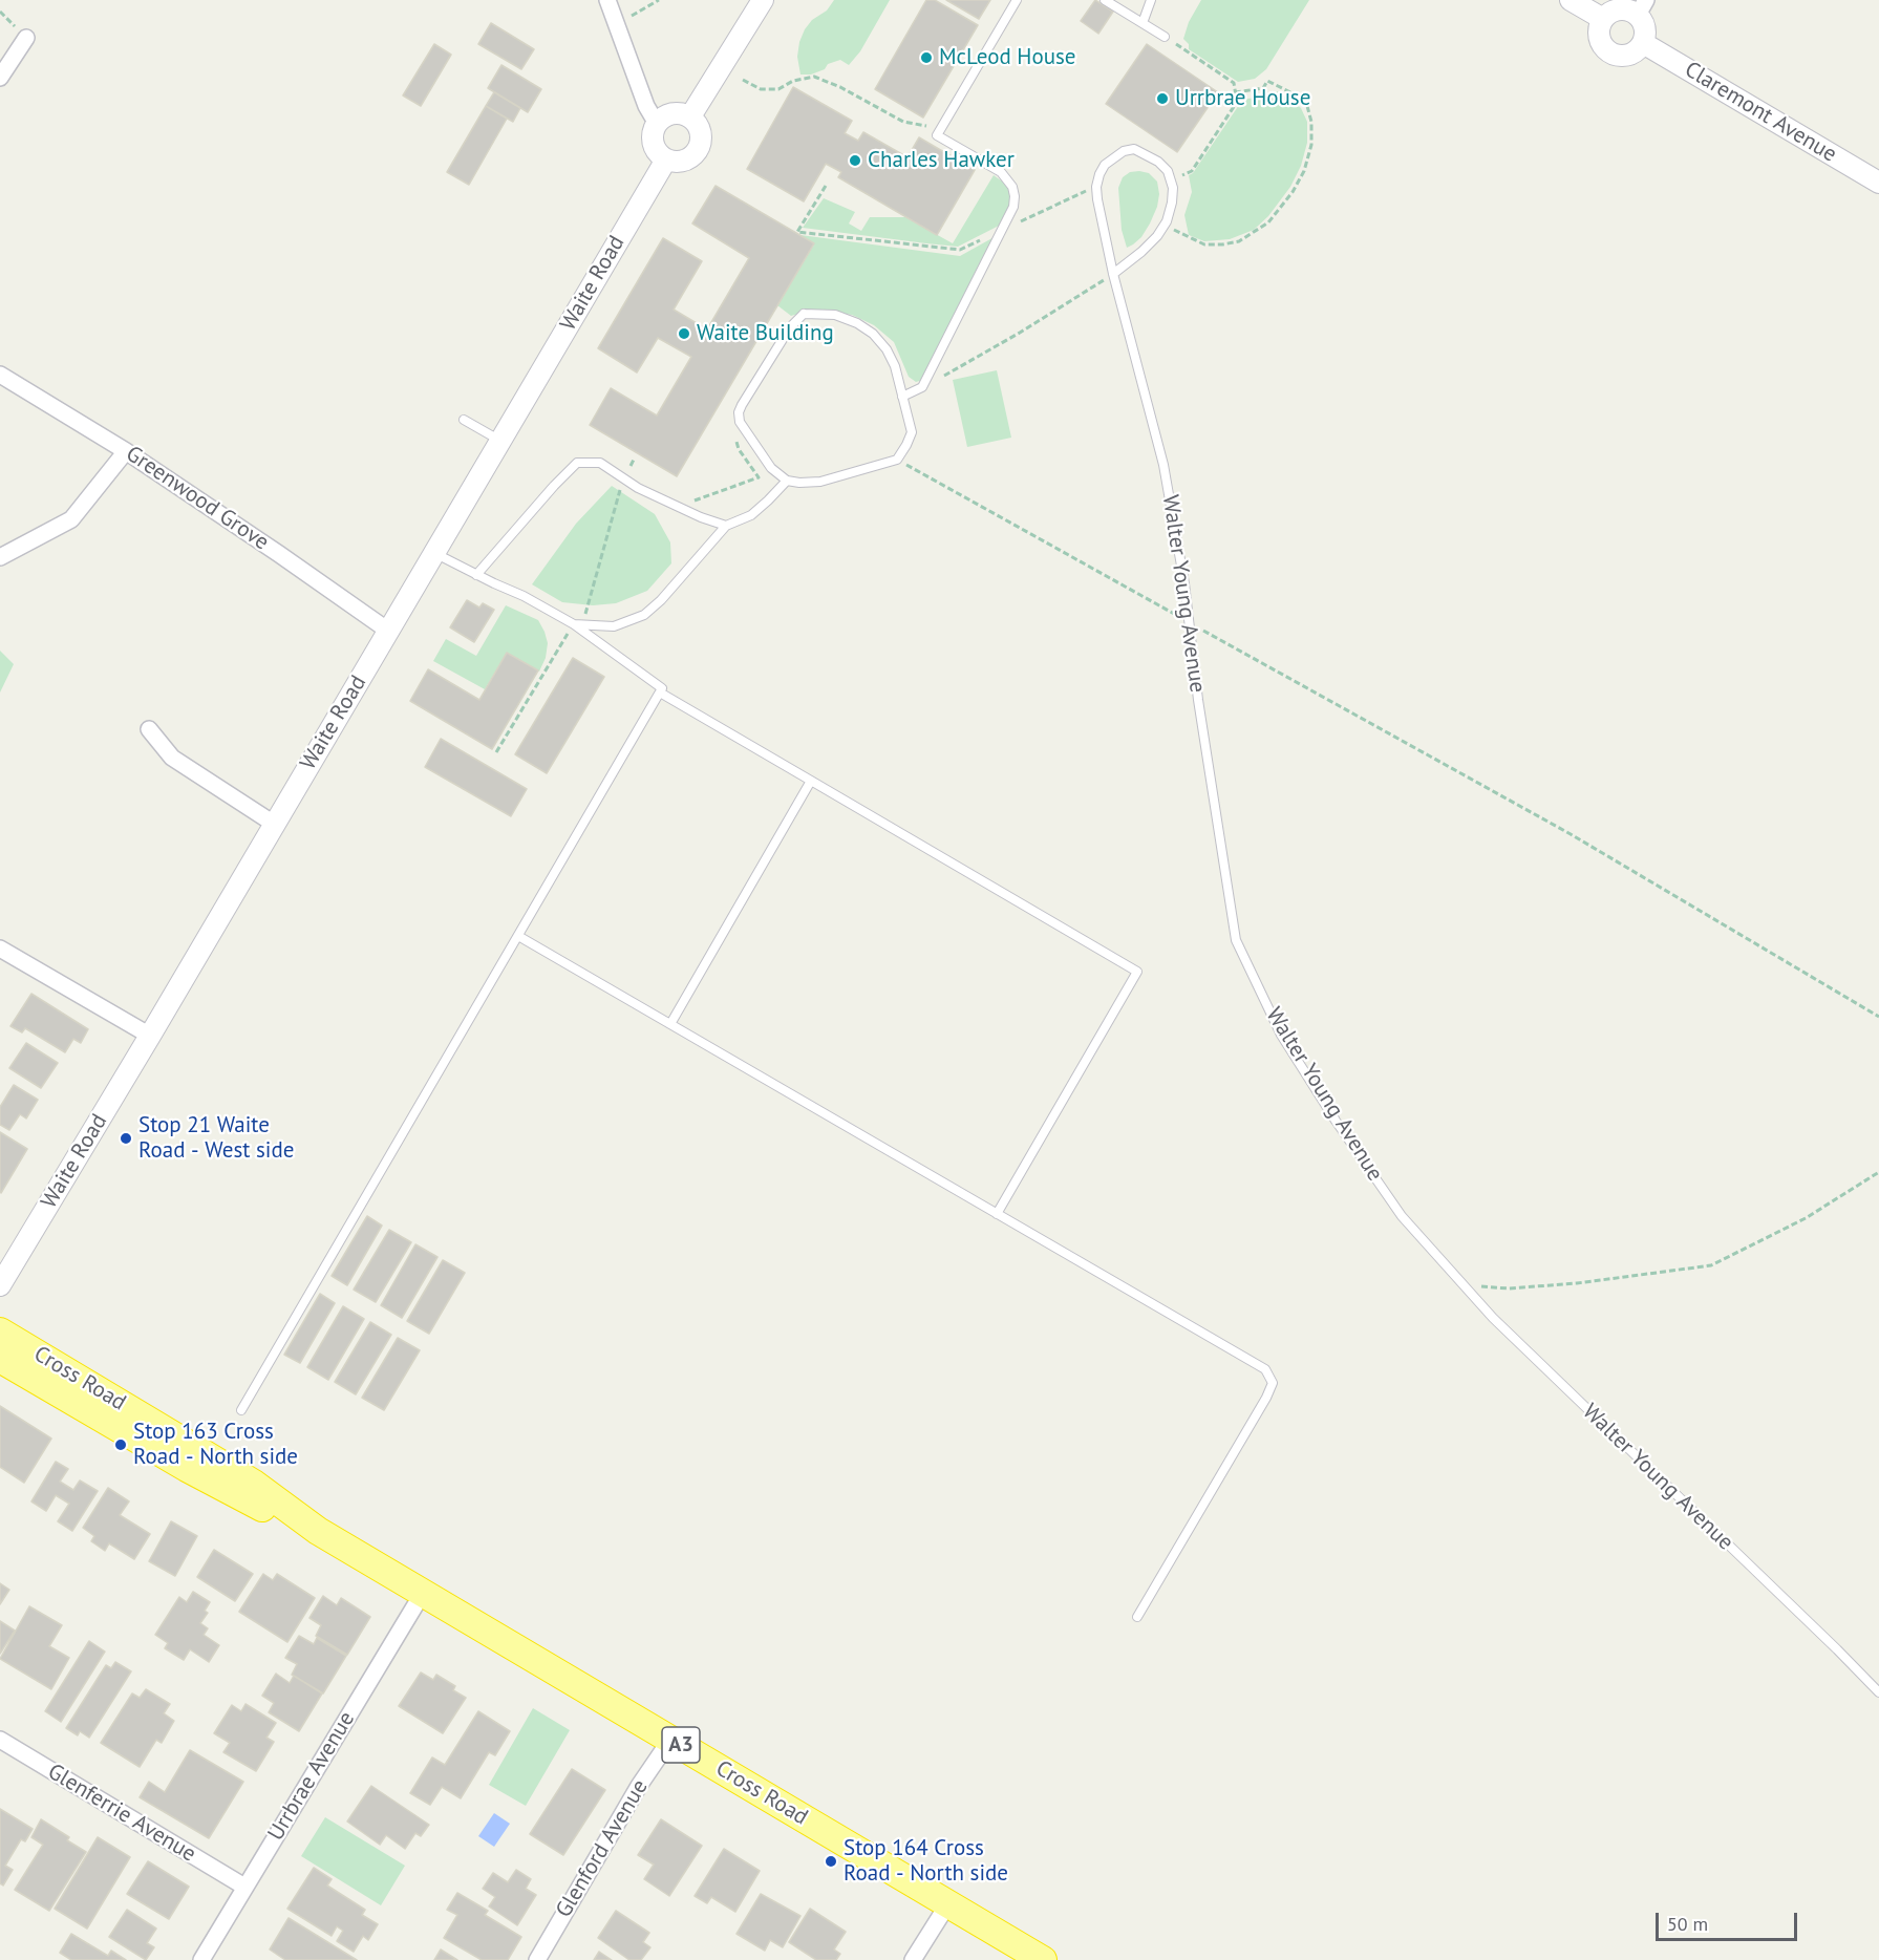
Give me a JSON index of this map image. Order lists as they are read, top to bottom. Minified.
{"streets":{"highway":["Cross Road","A3"],"street":["Claremont Avenue","Waite Road","Greenwood Grove","Urrbrae Avenue","Glenferrie Avenue","Glenford Avenue"],"lane":["Walter Young Avenue"]},"crossings":[["Waite Road","Greenwood Grove"],["Cross Road","Urrbrae Avenue"],["Cross Road","Glenford Avenue"],["Urrbrae Avenue","Glenferrie Avenue"]],"places":["McLeod House","Urrbrae House","Charles Hawker","Waite Building","Stop 21 Waite Road - West side","Stop 163 Cross Road - North side","Stop 164 Cross Road - North side"],"scale_bar":"50 m"}
